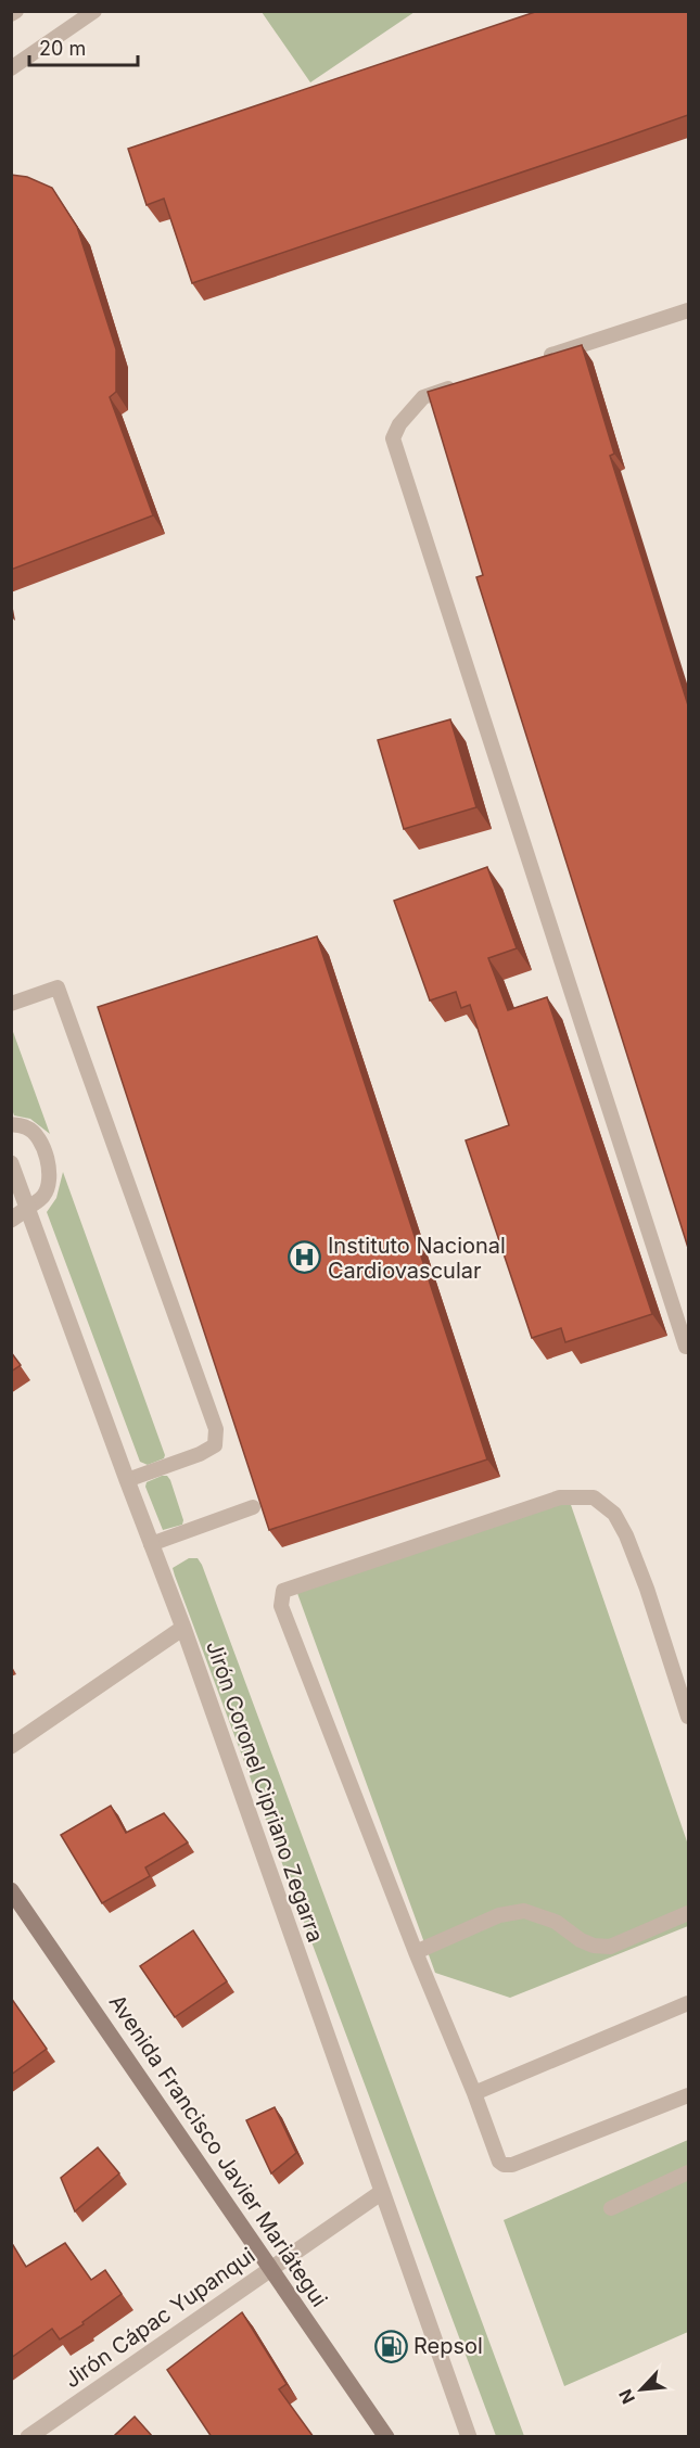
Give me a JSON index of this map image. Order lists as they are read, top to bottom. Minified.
{"streets":{"street":["Jirón Coronel Cipriano Zegarra","Avenida Francisco Javier Mariátegui","Jirón Cápac Yupanqui"]},"crossings":[["Jirón Coronel Cipriano Zegarra","Jirón Cápac Yupanqui"],["Avenida Francisco Javier Mariátegui","Jirón Cápac Yupanqui"]],"places":{"hospital":["Instituto Nacional Cardiovascular"],"fuel station":["Repsol"]},"scale_bar":"20 m","north":"bottom left"}
